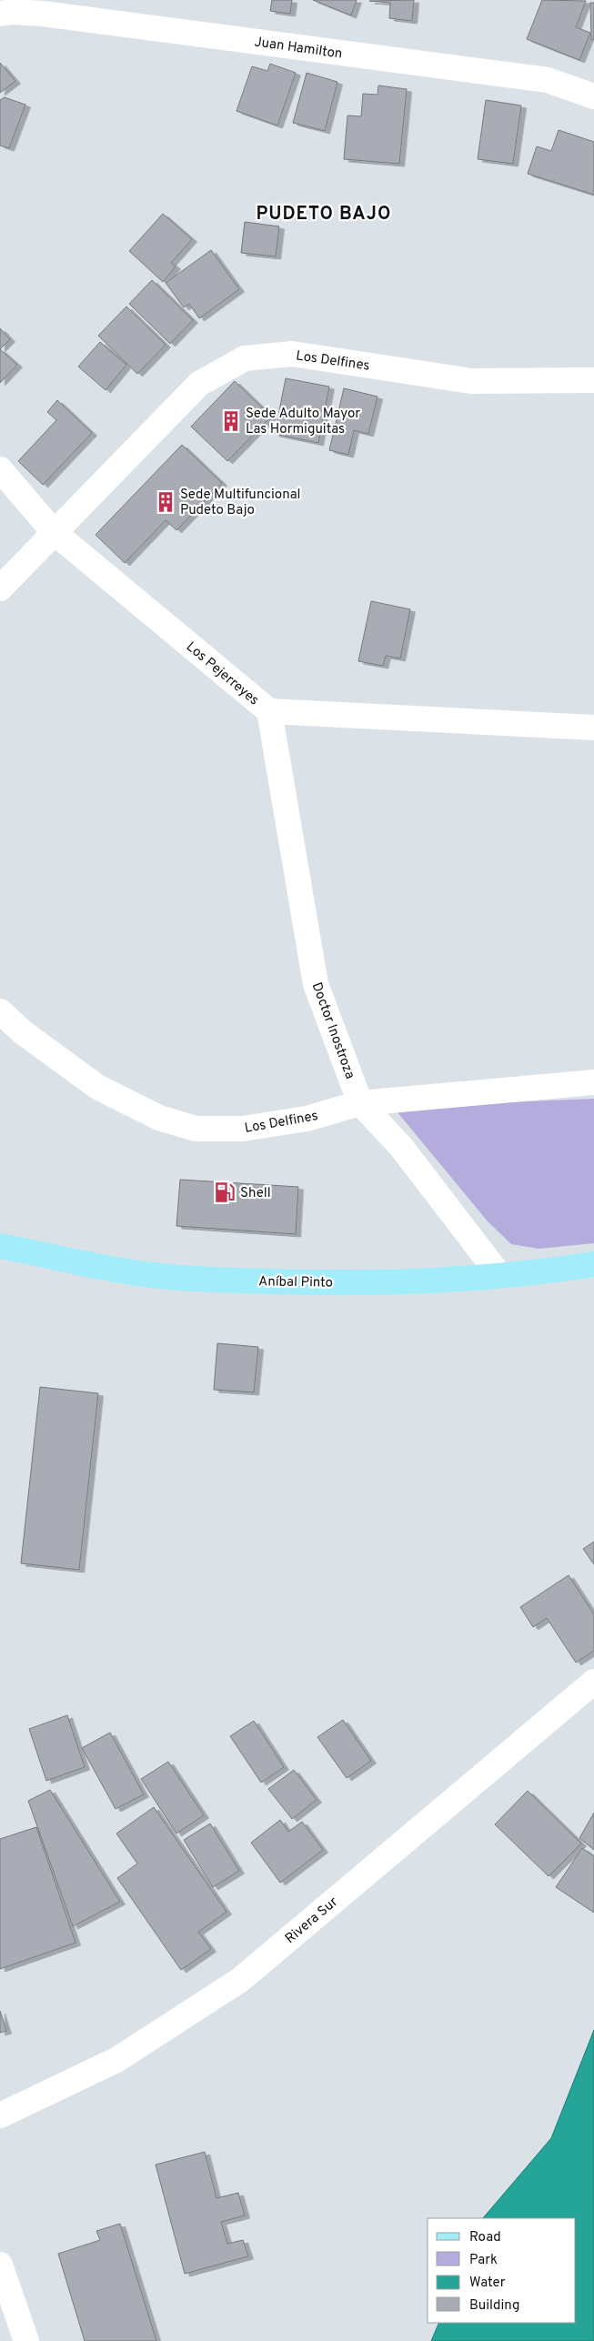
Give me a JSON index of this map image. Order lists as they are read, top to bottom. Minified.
{"streets":{"main road":["Aníbal Pinto"],"street":["Juan Hamilton","Los Delfines","Los Pejerreyes","Doctor Inostroza","Rivera Sur"]},"crossings":[["Los Delfines","Los Pejerreyes"],["Los Delfines","Doctor Inostroza"],["Los Pejerreyes","Doctor Inostroza"],["Doctor Inostroza","Aníbal Pinto"]],"districts":["PUDETO BAJO"],"places":{"building":["Sede Adulto Mayor Las Hormiguitas","Sede Multifuncional Pudeto Bajo"],"fuel station":["Shell"]},"legend":["Road","Park","Water","Building"]}
